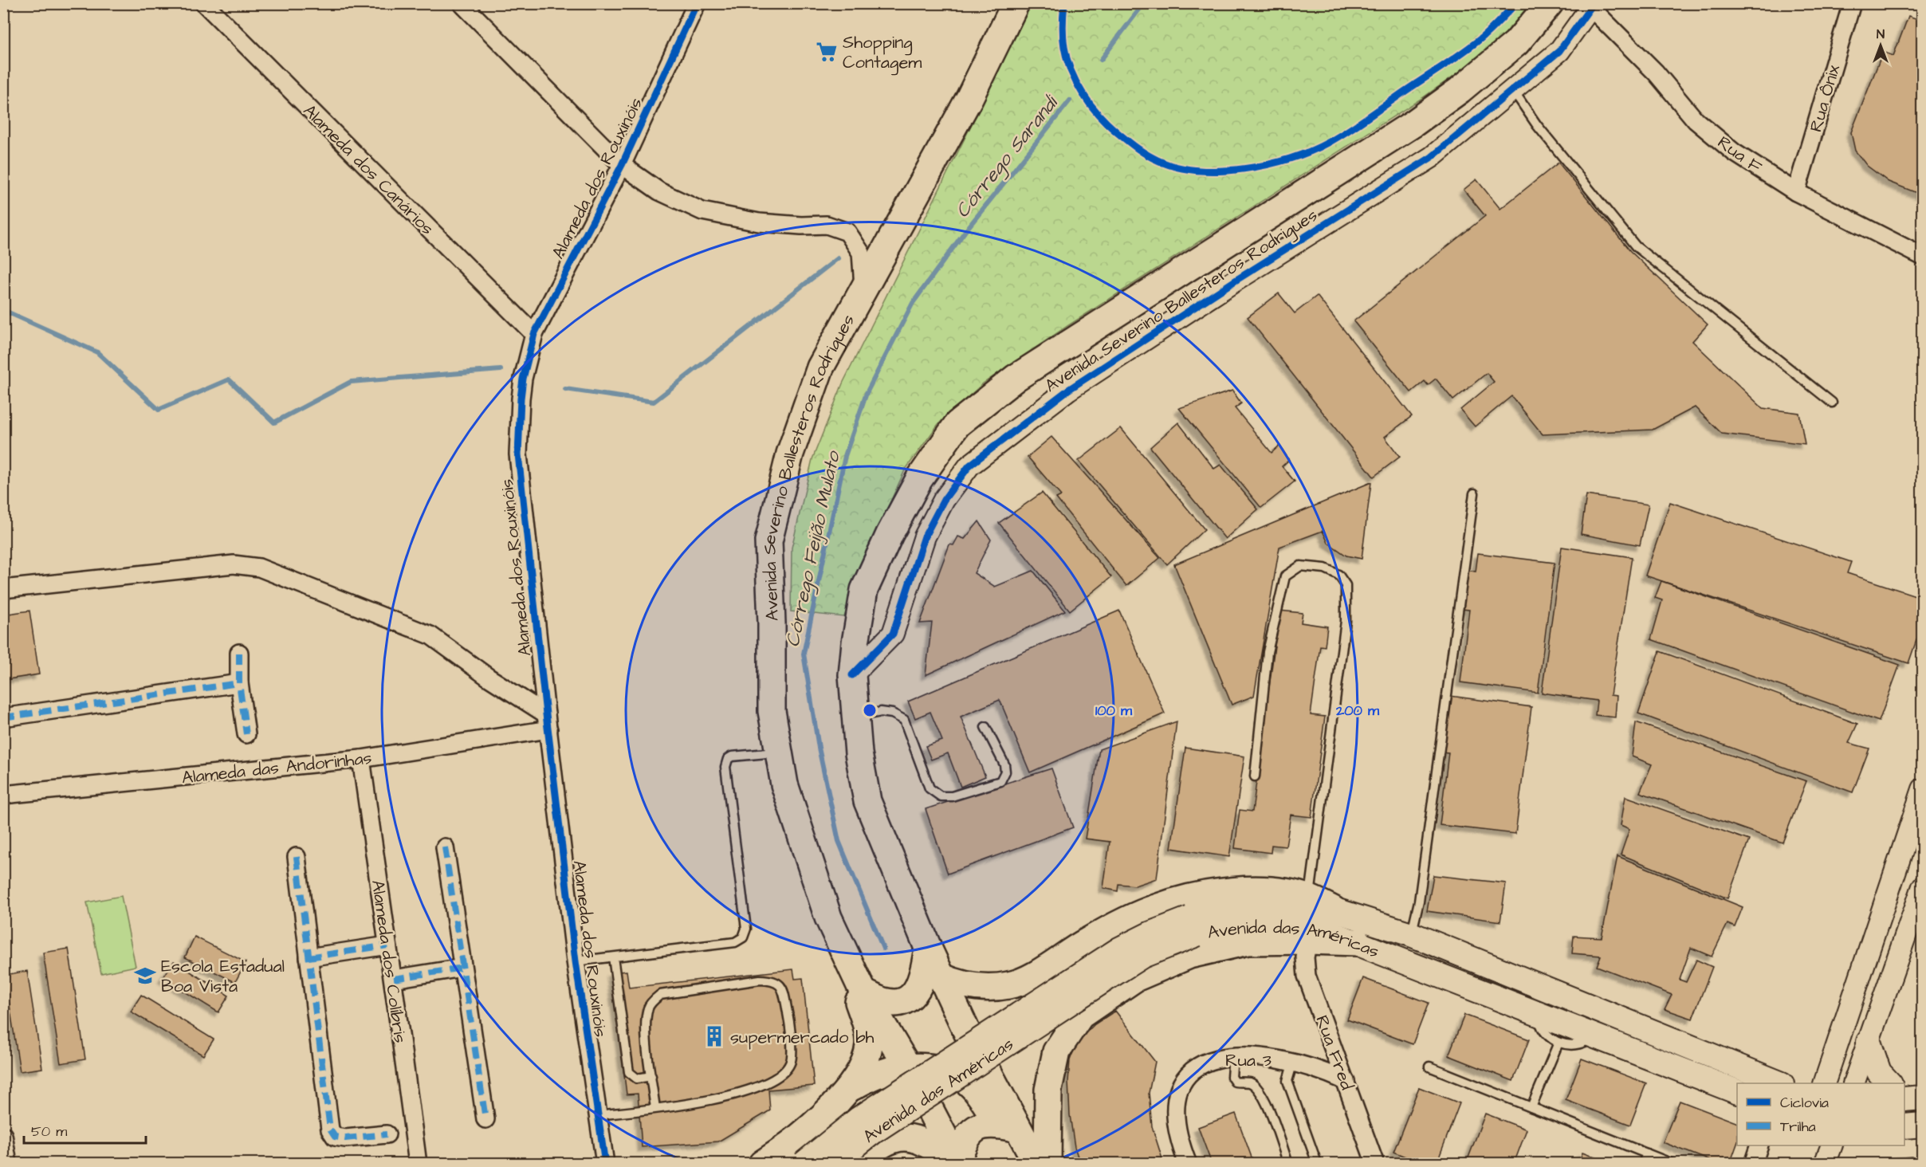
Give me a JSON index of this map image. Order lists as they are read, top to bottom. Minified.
{"streets":{"main road":["Avenida Severino Ballesteros Rodrigues","Avenida das Américas"],"street":["Rua Ônix","Rua F","Alameda dos Canários","Alameda dos Rouxinóis","Alameda das Andorinhas","Alameda dos Colíbris","Rua Fred","Rua 3"]},"crossings":[["Rua Ônix","Rua F"],["Rua F","Avenida Severino Ballesteros Rodrigues"],["Alameda dos Canários","Alameda dos Rouxinóis"],["Alameda dos Rouxinóis","Alameda das Andorinhas"],["Alameda das Andorinhas","Alameda dos Colíbris"],["Rua Fred","Rua 3"]],"water":["Córrego Sarandi","Córrego Feijão Mulato"],"places":{"supermarket":["Shopping Contagem"],"school or university":["Escola Estadual Boa Vista"],"building":["supermercado bh"]},"legend":["Ciclovia","Trilha"],"scale_bar":"50 m","north":"top","rings":["100 m","200 m"]}
